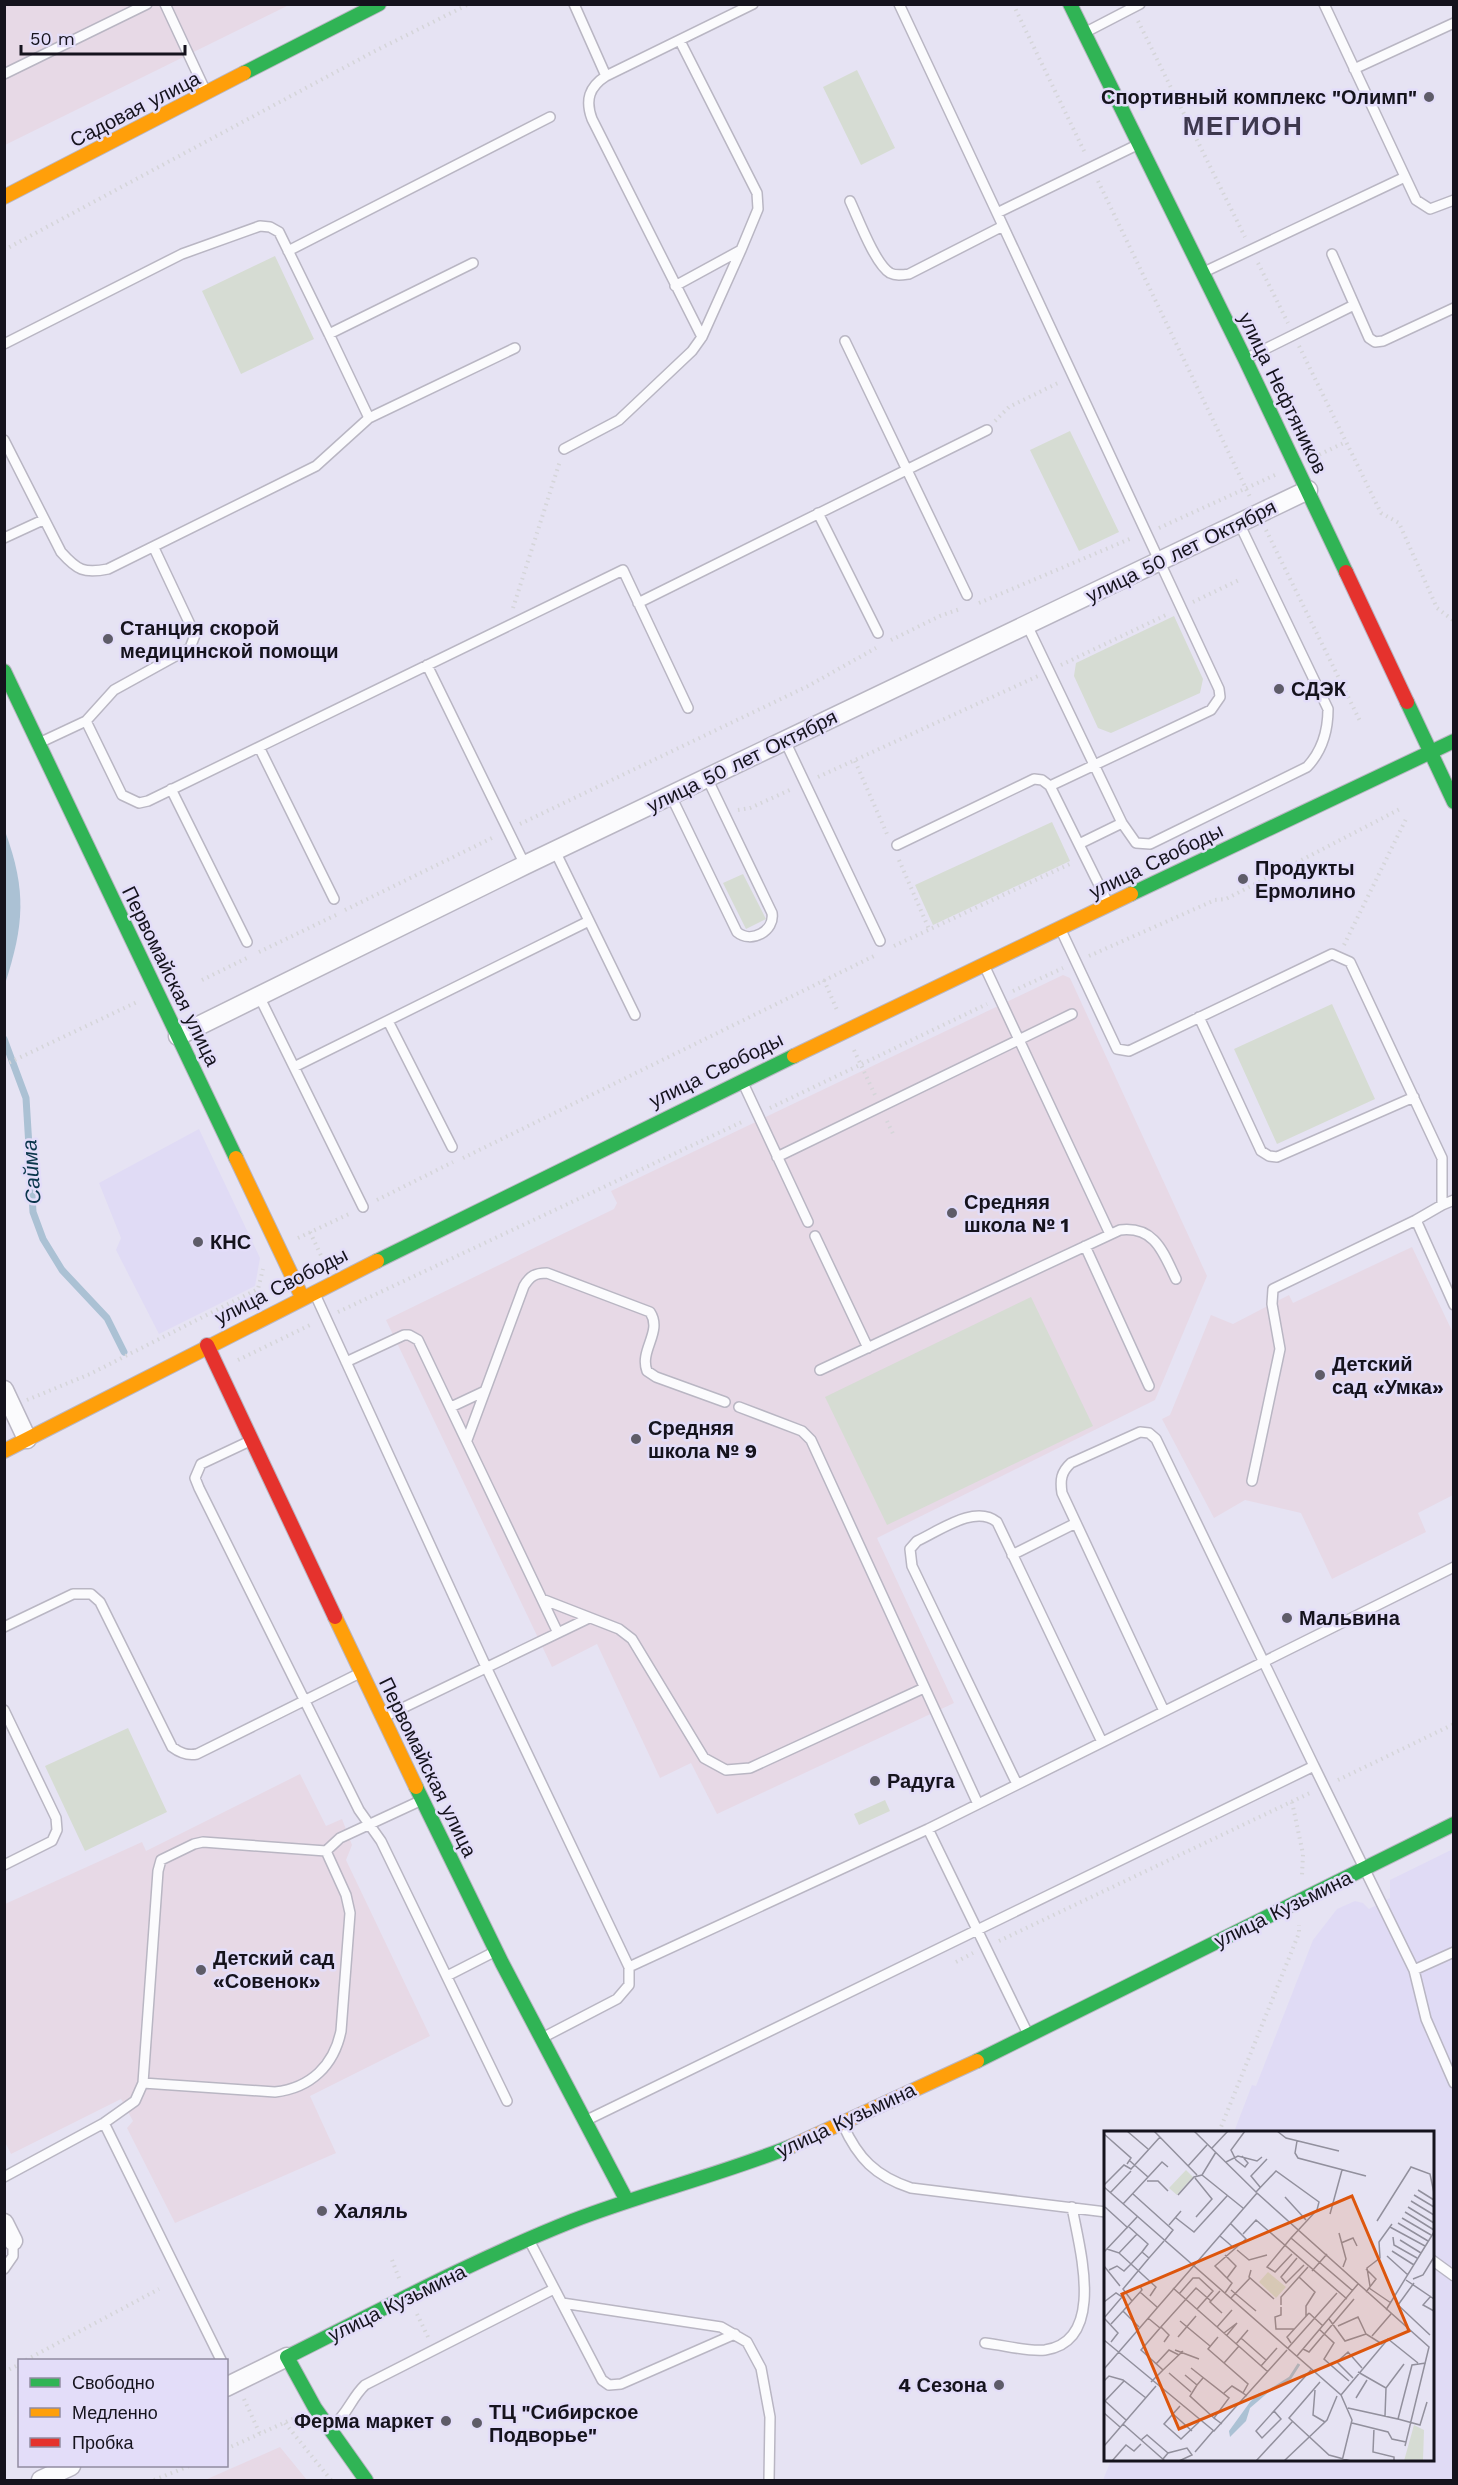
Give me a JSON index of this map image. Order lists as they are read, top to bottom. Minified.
{"streets":{"street":["Садовая улица","улица Нефтяников","улица 50 лет Октября","улица Свободы","Первомайская улица","улица Кузьмина"]},"crossings":[["улица Нефтяников","улица 50 лет Октября"],["улица Нефтяников","улица Свободы"],["улица 50 лет Октября","Первомайская улица"],["улица Свободы","Первомайская улица"],["Первомайская улица","улица Кузьмина"]],"districts":["МЕГИОН"],"water":["Сайма"],"places":["Спортивный комплекс \"Олимп\"","Станция скорой медицинской помощи","СДЭК","Продукты Ермолино","Средняя школа № 1","КНС","Детский сад «Умка»","Средняя школа № 9","Мальвина","Радуга","Детский сад «Совенок»","Халяль","4 Сезона","Ферма маркет","ТЦ \"Сибирское Подворье\""],"legend":["Свободно","Медленно","Пробка"],"scale_bar":"50 m"}
